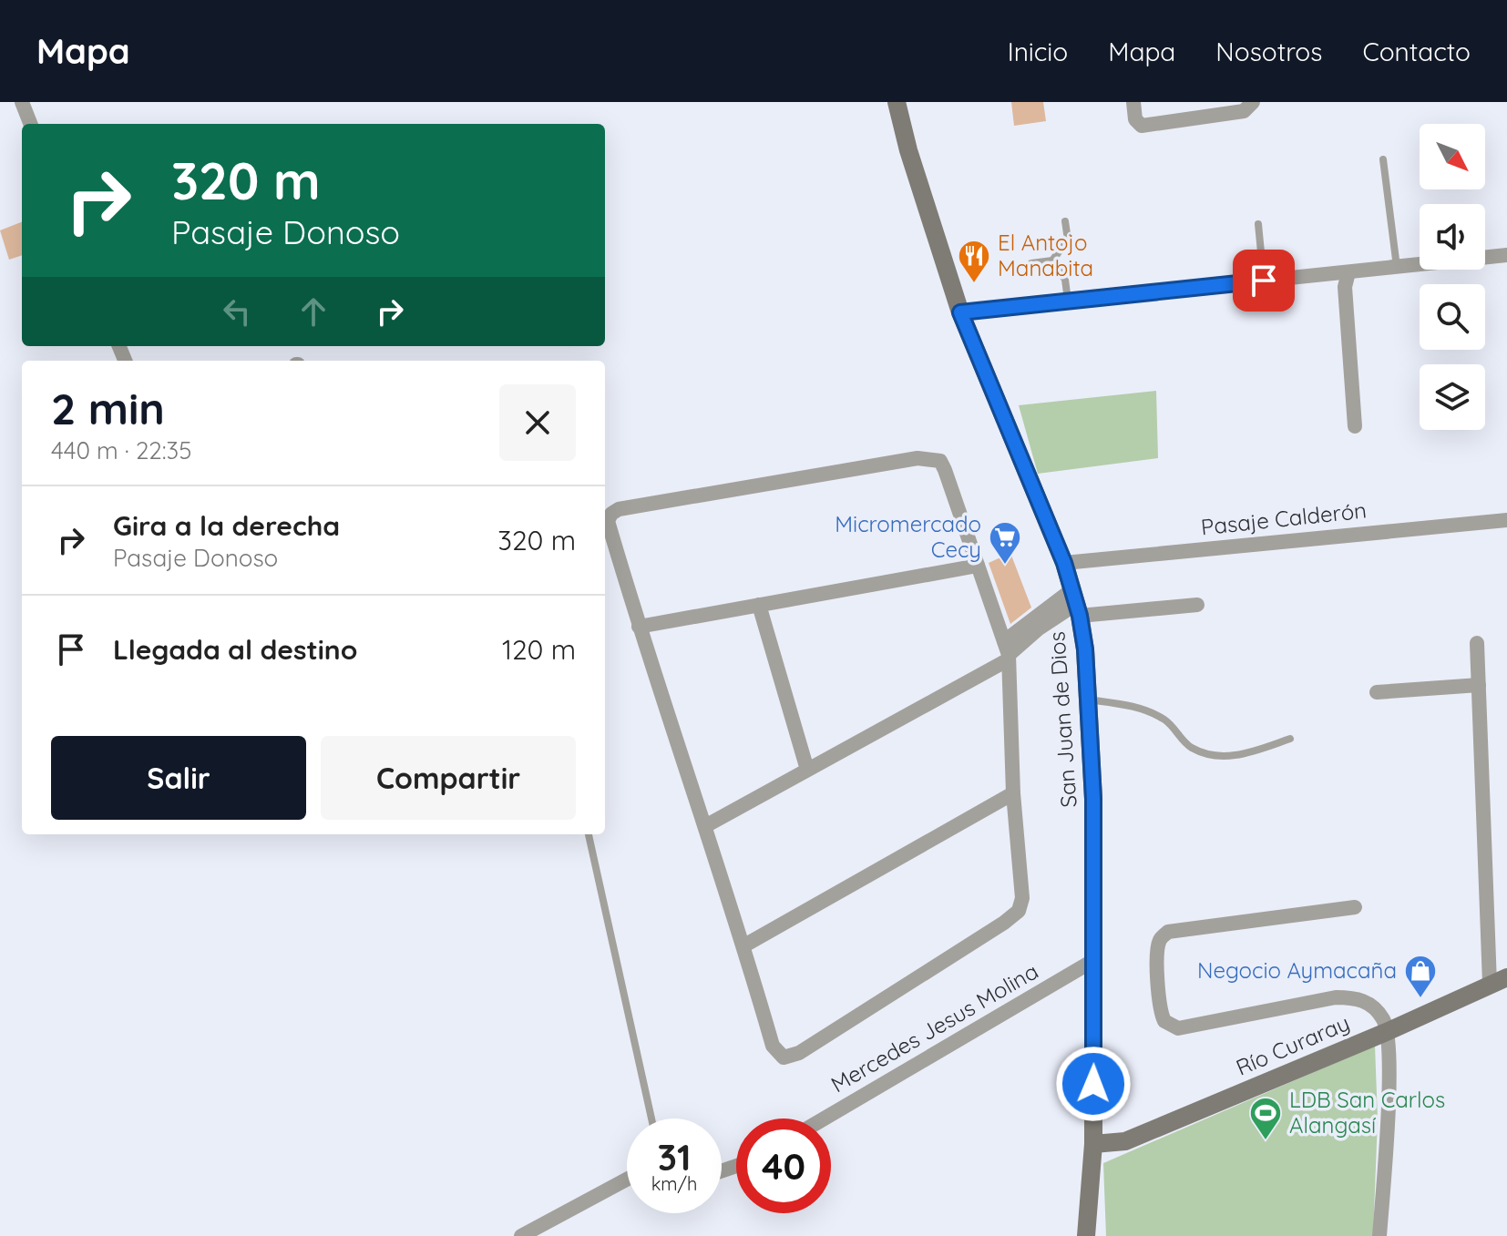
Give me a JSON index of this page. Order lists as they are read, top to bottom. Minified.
{"streets":{"street":["Pasaje Calderón","San Juan de Dios","Mercedes Jesus Molina","Río Curaray"]},"crossings":[["Pasaje Calderón","San Juan de Dios"],["San Juan de Dios","Mercedes Jesus Molina"],["San Juan de Dios","Río Curaray"]],"places":{"restaurant":["El Antojo Manabita"],"supermarket":["Micromercado Cecy"],"shop":["Negocio Aymacaña"],"sports":["LDB San Carlos Alangasí"]},"north":"bottom right","page":{"header":"Mapa","nav":["Inicio","Mapa","Nosotros","Contacto"],"turn":["320 m","Pasaje Donoso"],"heading":["2 min","440 m · 22:35"],"list":[{"name":"Gira a la derecha","note":"Pasaje Donoso","value":"320 m"},{"name":"Llegada al destino","value":"120 m"}],"buttons":["Salir","Compartir"],"speed":"31 km/h","limit":"40"}}
